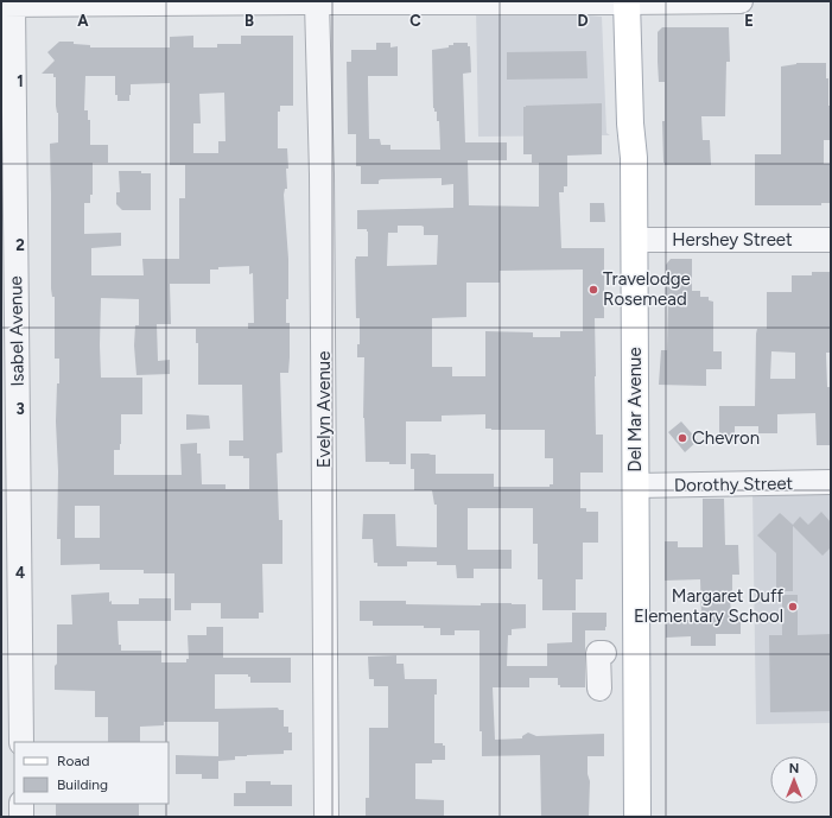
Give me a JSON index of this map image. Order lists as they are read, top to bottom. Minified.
{"streets":{"main road":["Del Mar Avenue"],"street":["Hershey Street","Isabel Avenue","Evelyn Avenue","Dorothy Street"]},"crossings":[["Hershey Street","Del Mar Avenue"],["Del Mar Avenue","Dorothy Street"]],"places":["Travelodge Rosemead","Chevron","Margaret Duff Elementary School"],"legend":["Road","Building"],"north":"top","grid":{"columns":["A","B","C","D","E"],"rows":["1","2","3","4"]}}
